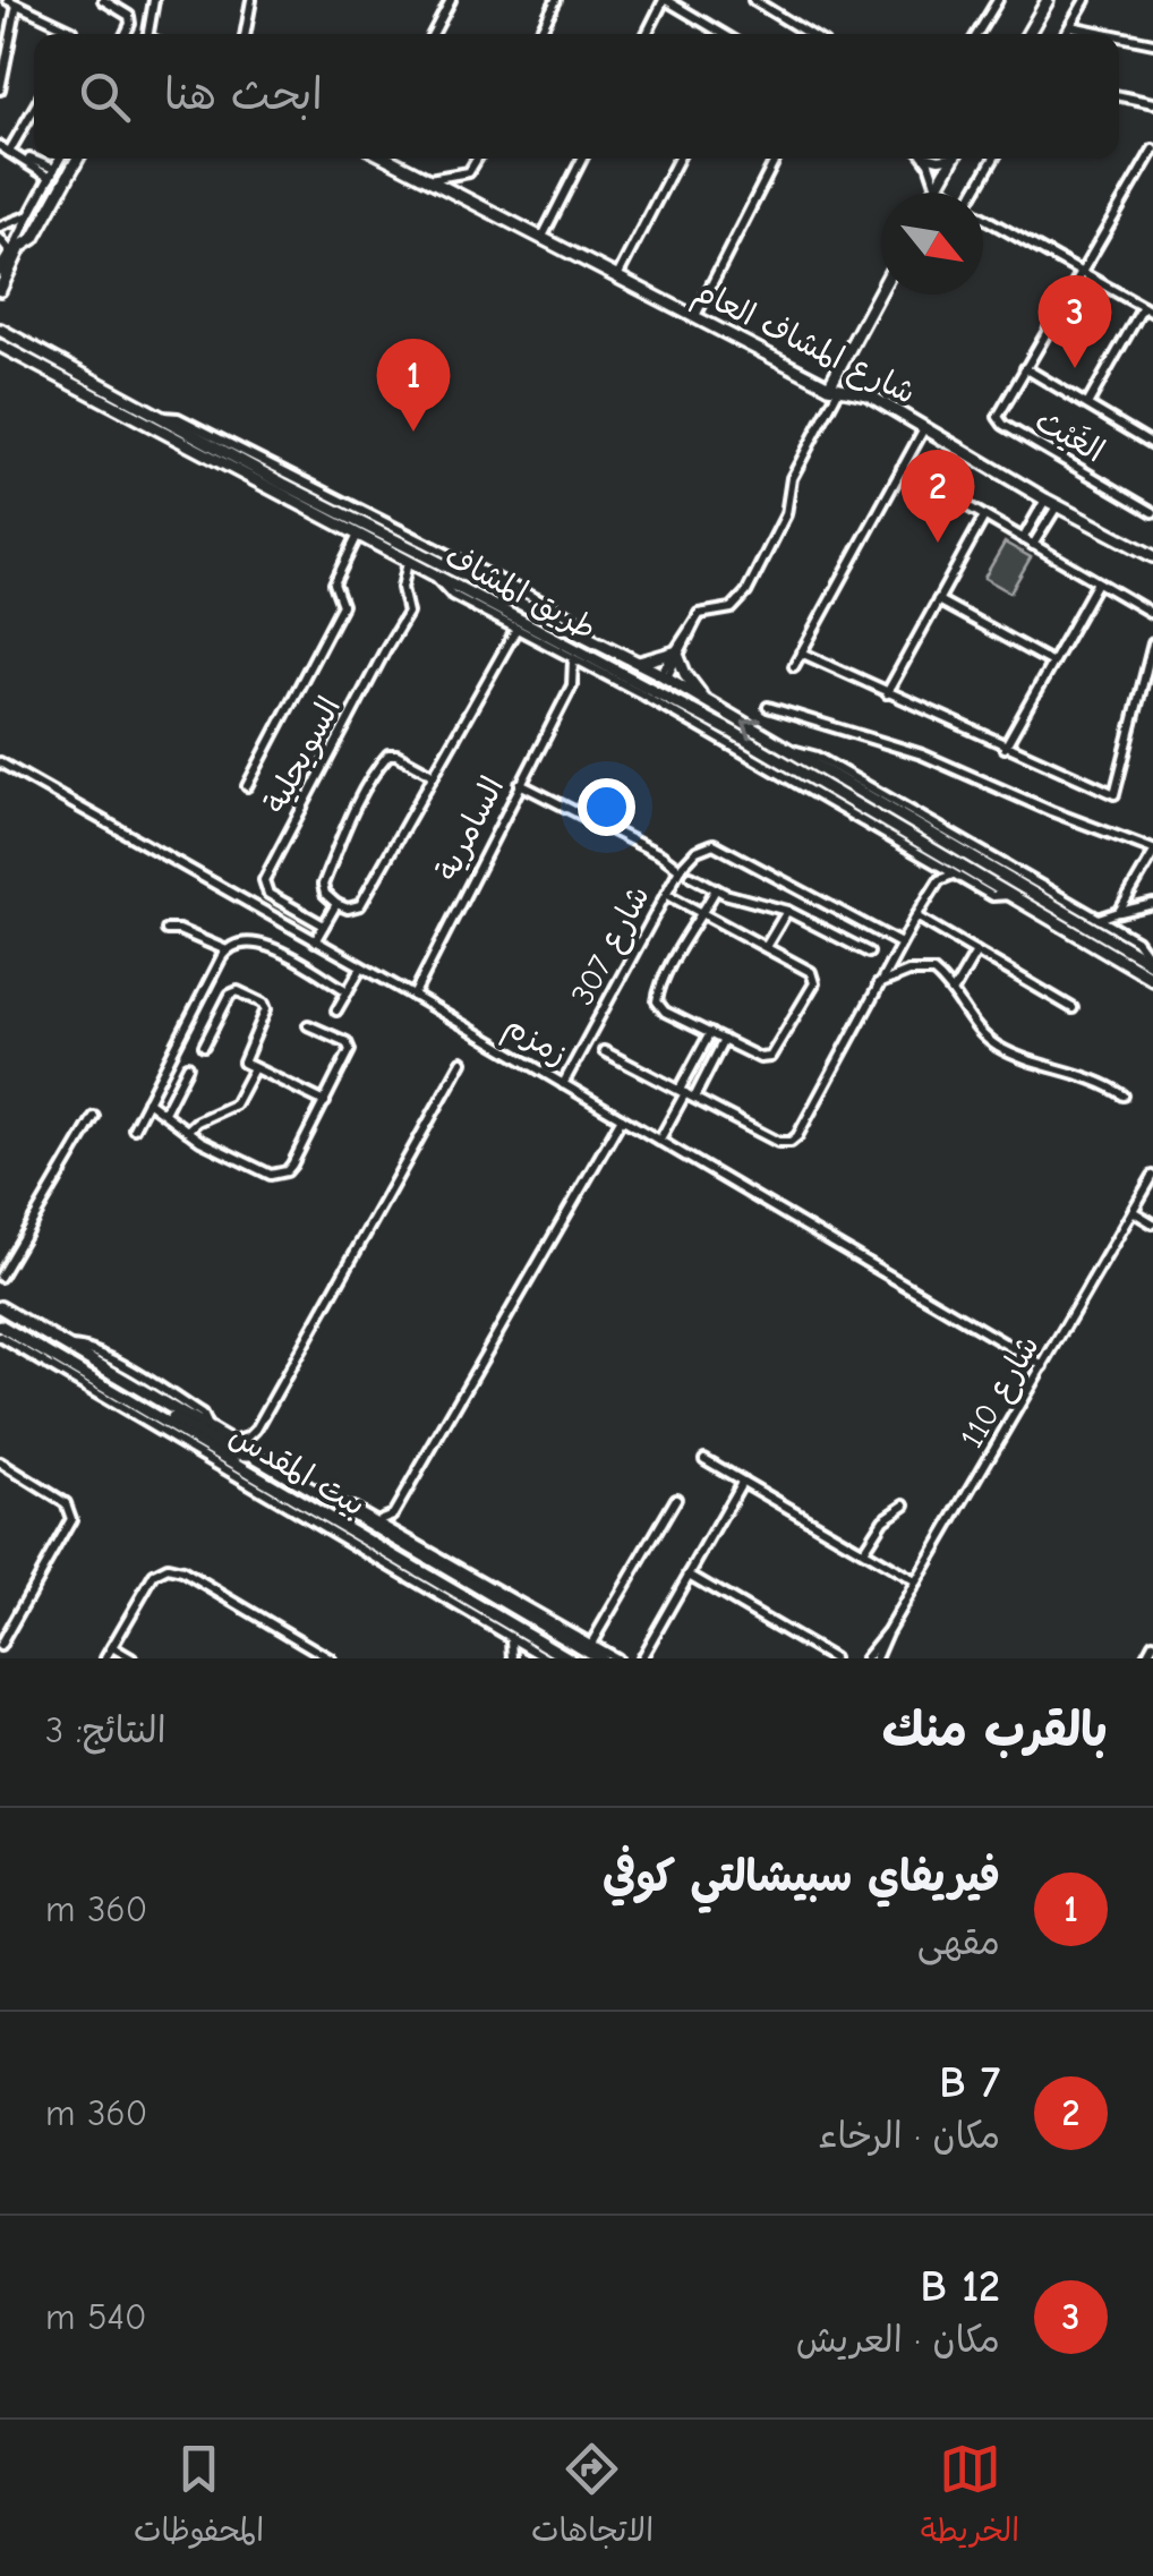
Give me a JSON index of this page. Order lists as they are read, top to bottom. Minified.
{"streets":{"street":["شارع المشاف العام","الغَيْث","طريق المشاف","السويحلية","السامرية","شارع 307","زمزم","شارع 110","بيت المقدس"]},"crossings":[["طريق المشاف","السويحلية"],["طريق المشاف","السامرية"],["السامرية","شارع 307"],["السامرية","زمزم"],["شارع 307","زمزم"],["زمزم","شارع 110"]],"north":"bottom right","page":{"search":"ابحث هنا","pins":["3","1","2"],"heading":["بالقرب منك","النتائج: 3"],"list":[{"mark":"1","name":"فيريفاي سبيشالتي كوفي","note":"مقهى","value":"360 m"},{"mark":"2","name":"B 7","note":"مكان · الرخاء","value":"360 m"},{"mark":"3","name":"B 12","note":"مكان · العريش","value":"540 m"}],"nav":["الخريطة","الاتجاهات","المحفوظات"]}}
